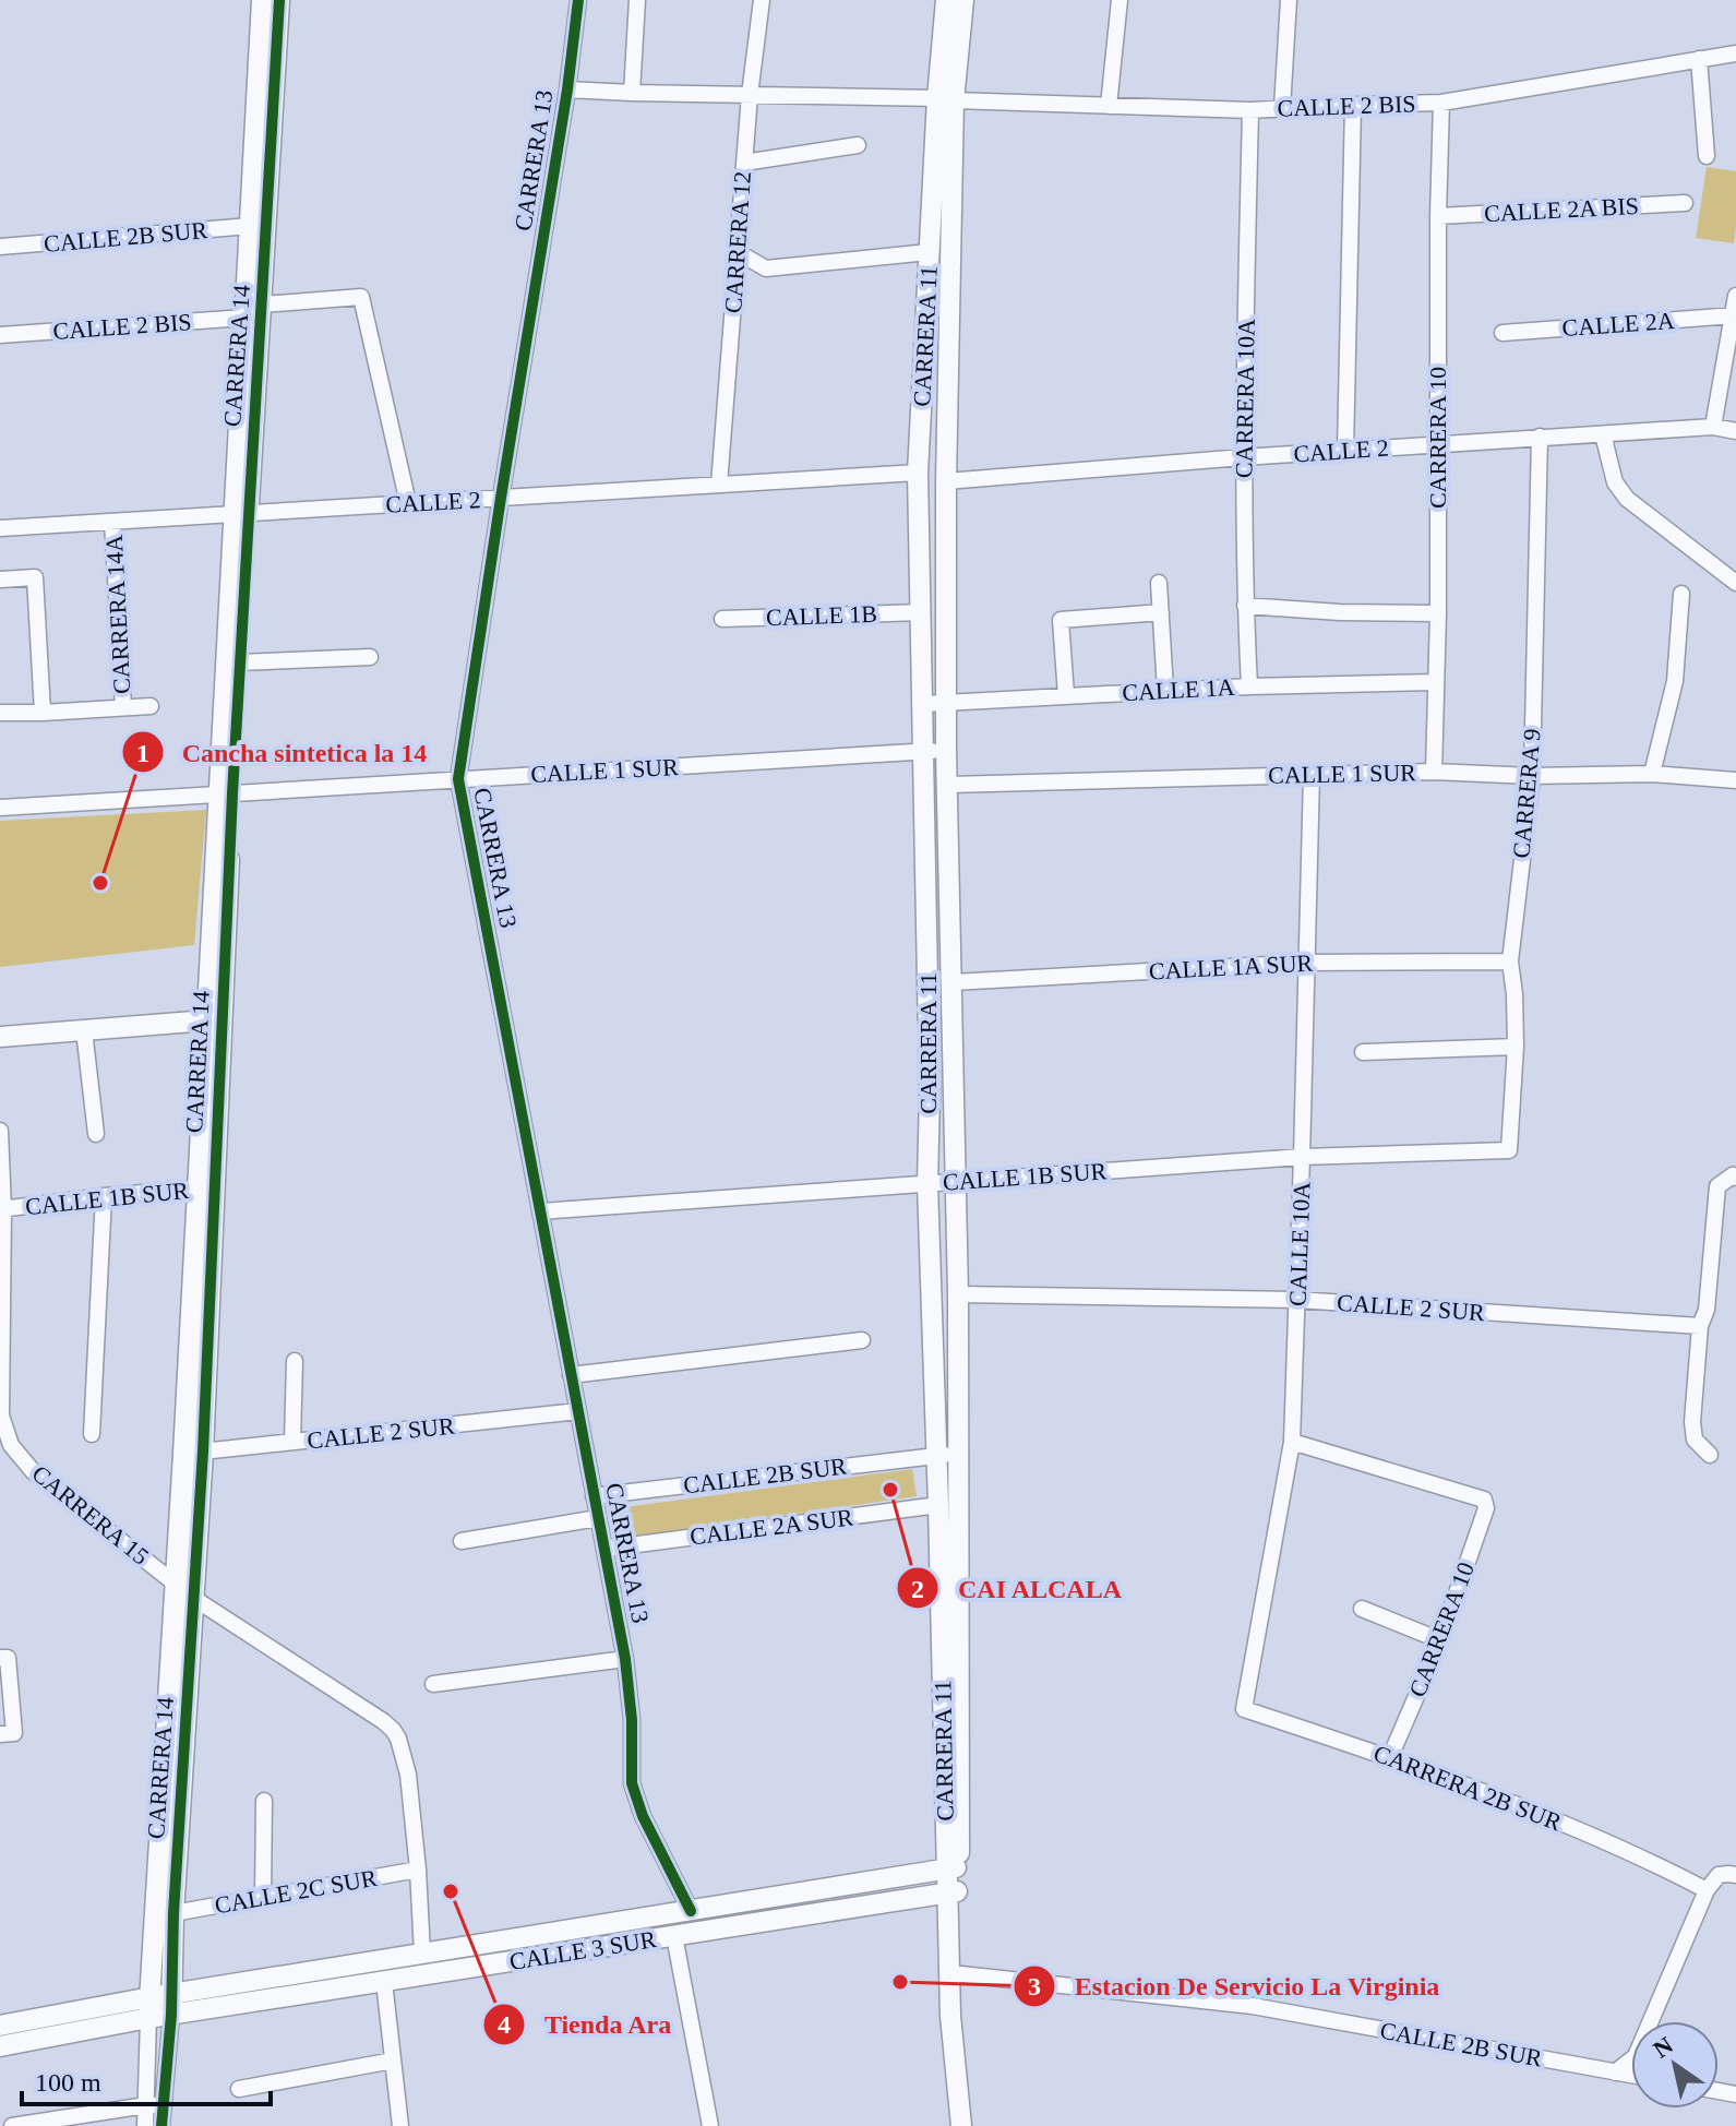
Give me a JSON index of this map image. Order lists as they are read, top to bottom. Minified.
{"streets":{"street":["CALLE 2 BIS","CARRERA 13","CALLE 2A BIS","CALLE 2B SUR","CARRERA 12","CALLE 2A","CARRERA 11","CARRERA 14","CARRERA 10A","CARRERA 10","CALLE 2","CARRERA 14A","CALLE 1B","CALLE 1A","CALLE 1 SUR","CARRERA 9","CALLE 1A SUR","CALLE 1B SUR","CALLE 10A","CALLE 2 SUR","CARRERA 15","CALLE 2A SUR","CARRERA 2B SUR","CALLE 2C SUR","CALLE 3 SUR"]},"crossings":[["CALLE 2 BIS","CARRERA 13"],["CALLE 2 BIS","CARRERA 12"],["CALLE 2 BIS","CARRERA 11"],["CALLE 2 BIS","CARRERA 14"],["CALLE 2 BIS","CARRERA 10A"],["CALLE 2 BIS","CARRERA 10"],["CARRERA 13","CALLE 2B SUR"],["CARRERA 13","CALLE 2"],["CARRERA 13","CALLE 1 SUR"],["CARRERA 13","CALLE 1B SUR"],["CARRERA 13","CALLE 2 SUR"],["CARRERA 13","CALLE 2A SUR"],["CARRERA 13","CALLE 3 SUR"],["CALLE 2A BIS","CARRERA 10"],["CALLE 2B SUR","CARRERA 11"],["CALLE 2B SUR","CARRERA 14"],["CARRERA 12","CALLE 2"],["CARRERA 11","CALLE 2"],["CARRERA 11","CALLE 1B"],["CARRERA 11","CALLE 1A"],["CARRERA 11","CALLE 1 SUR"],["CARRERA 11","CALLE 1A SUR"],["CARRERA 11","CALLE 1B SUR"],["CARRERA 11","CALLE 2 SUR"],["CARRERA 11","CALLE 2A SUR"],["CARRERA 11","CALLE 3 SUR"],["CARRERA 14","CALLE 2"],["CARRERA 14","CALLE 1 SUR"],["CARRERA 14","CALLE 1B SUR"],["CARRERA 14","CALLE 2 SUR"],["CARRERA 14","CARRERA 15"],["CARRERA 14","CALLE 2C SUR"],["CARRERA 14","CALLE 3 SUR"],["CARRERA 10A","CALLE 2"],["CARRERA 10A","CALLE 1A"],["CARRERA 10","CALLE 2"],["CARRERA 10","CALLE 1A"],["CARRERA 10","CALLE 1 SUR"],["CARRERA 10","CALLE 10A"],["CARRERA 10","CARRERA 2B SUR"],["CALLE 2","CARRERA 14A"],["CALLE 2","CARRERA 9"],["CALLE 1 SUR","CARRERA 9"],["CALLE 1 SUR","CALLE 10A"],["CARRERA 9","CALLE 1A SUR"],["CARRERA 9","CALLE 1B SUR"],["CALLE 1A SUR","CALLE 10A"],["CALLE 1B SUR","CALLE 10A"],["CALLE 1B SUR","CARRERA 15"],["CALLE 10A","CALLE 2 SUR"],["CALLE 10A","CARRERA 2B SUR"],["CARRERA 15","CALLE 2C SUR"],["CARRERA 15","CALLE 3 SUR"]],"places":["Cancha sintetica la 14","CAI ALCALA","Tienda Ara","Estacion De Servicio La Virginia"],"scale_bar":"100 m","north":"top left"}
